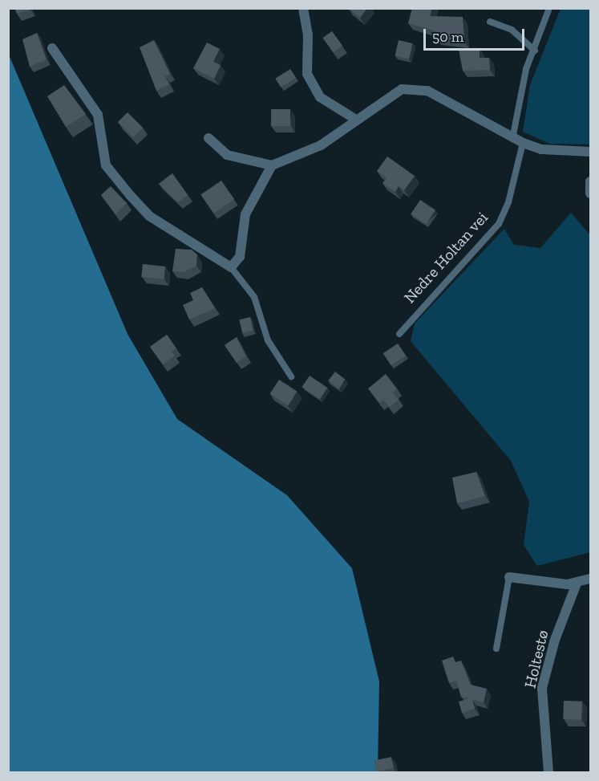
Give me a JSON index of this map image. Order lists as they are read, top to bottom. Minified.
{"streets":{"street":["Holtestø"],"lane":["Nedre Holtan vei"]},"scale_bar":"50 m"}
